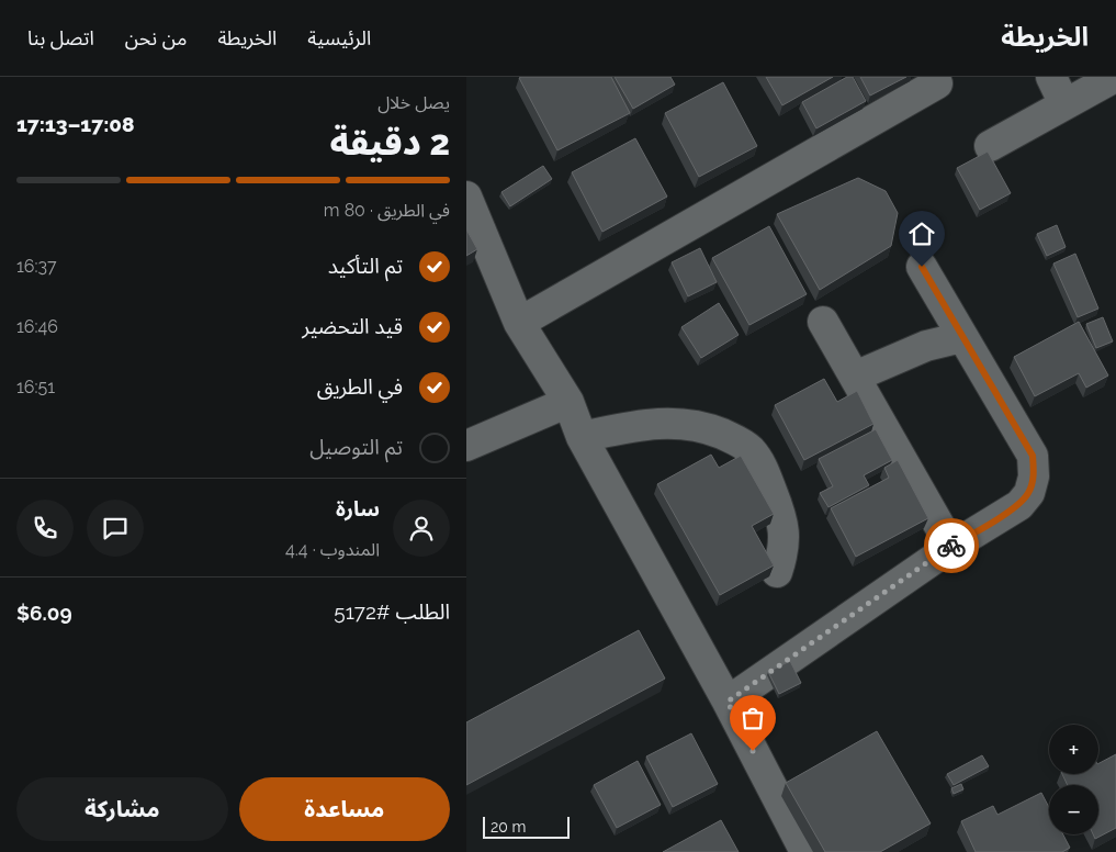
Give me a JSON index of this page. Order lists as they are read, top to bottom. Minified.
{"scale_bar":"20 m","page":{"header":"الخريطة","nav":["الرئيسية","الخريطة","من نحن","اتصل بنا"],"heading":["2 دقيقة","يصل خلال","17:08–17:13"],"panel":["سارة","المندوب · 4.4","الطلب #5172","$6.09"],"bar":"في الطريق · 80 m","list":[["تم التأكيد","16:37"],["قيد التحضير","16:46"],["في الطريق","16:51"],"تم التوصيل"],"map_buttons":["+","−"],"buttons":["مساعدة","مشاركة"],"scale":"20 m"}}
